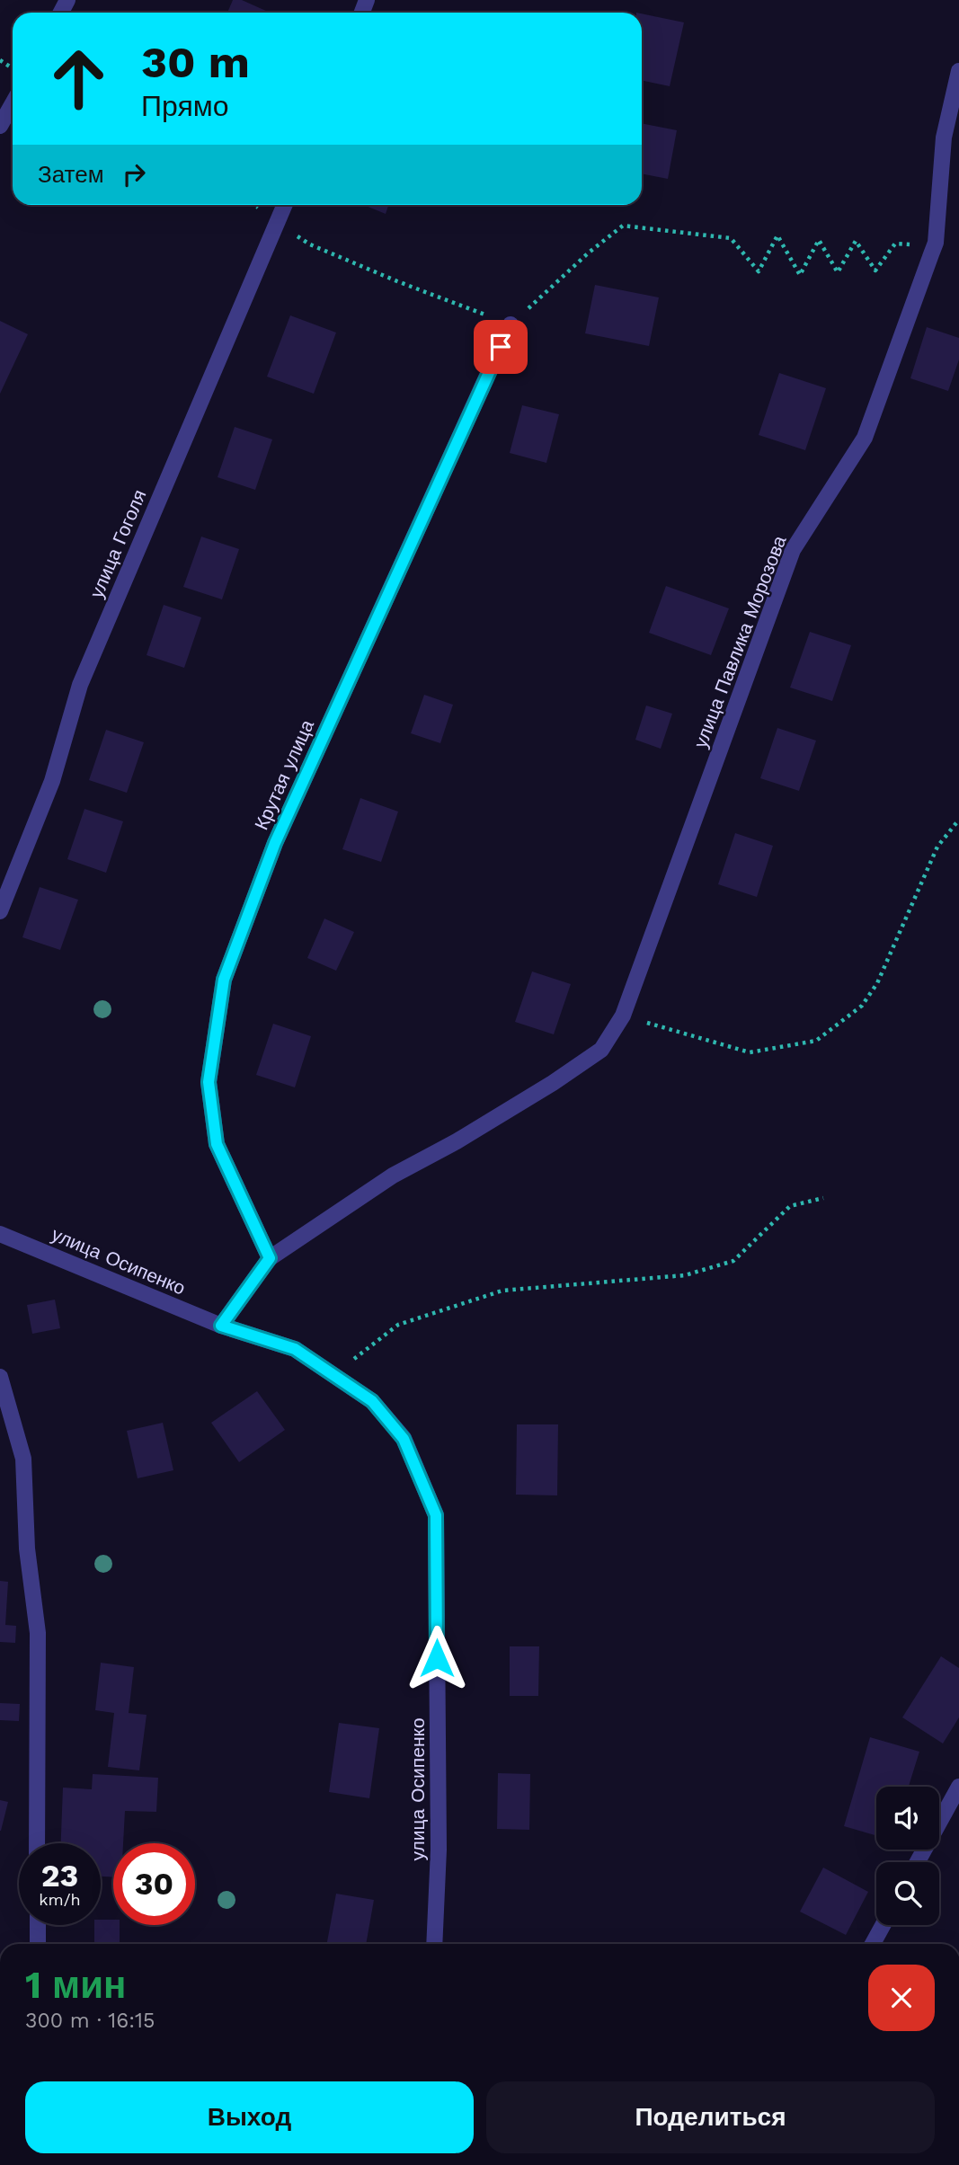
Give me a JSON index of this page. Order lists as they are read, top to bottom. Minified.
{"streets":{"street":["улица Гоголя","улица Павлика Морозова","Крутая улица","улица Осипенко"]},"crossings":[["улица Павлика Морозова","Крутая улица"]],"page":{"turn":["30 m","Прямо"],"then":"Затем","speed":"23 km/h","limit":"30","heading":["1 мин","300 m · 16:15"],"buttons":["Выход","Поделиться"]}}
